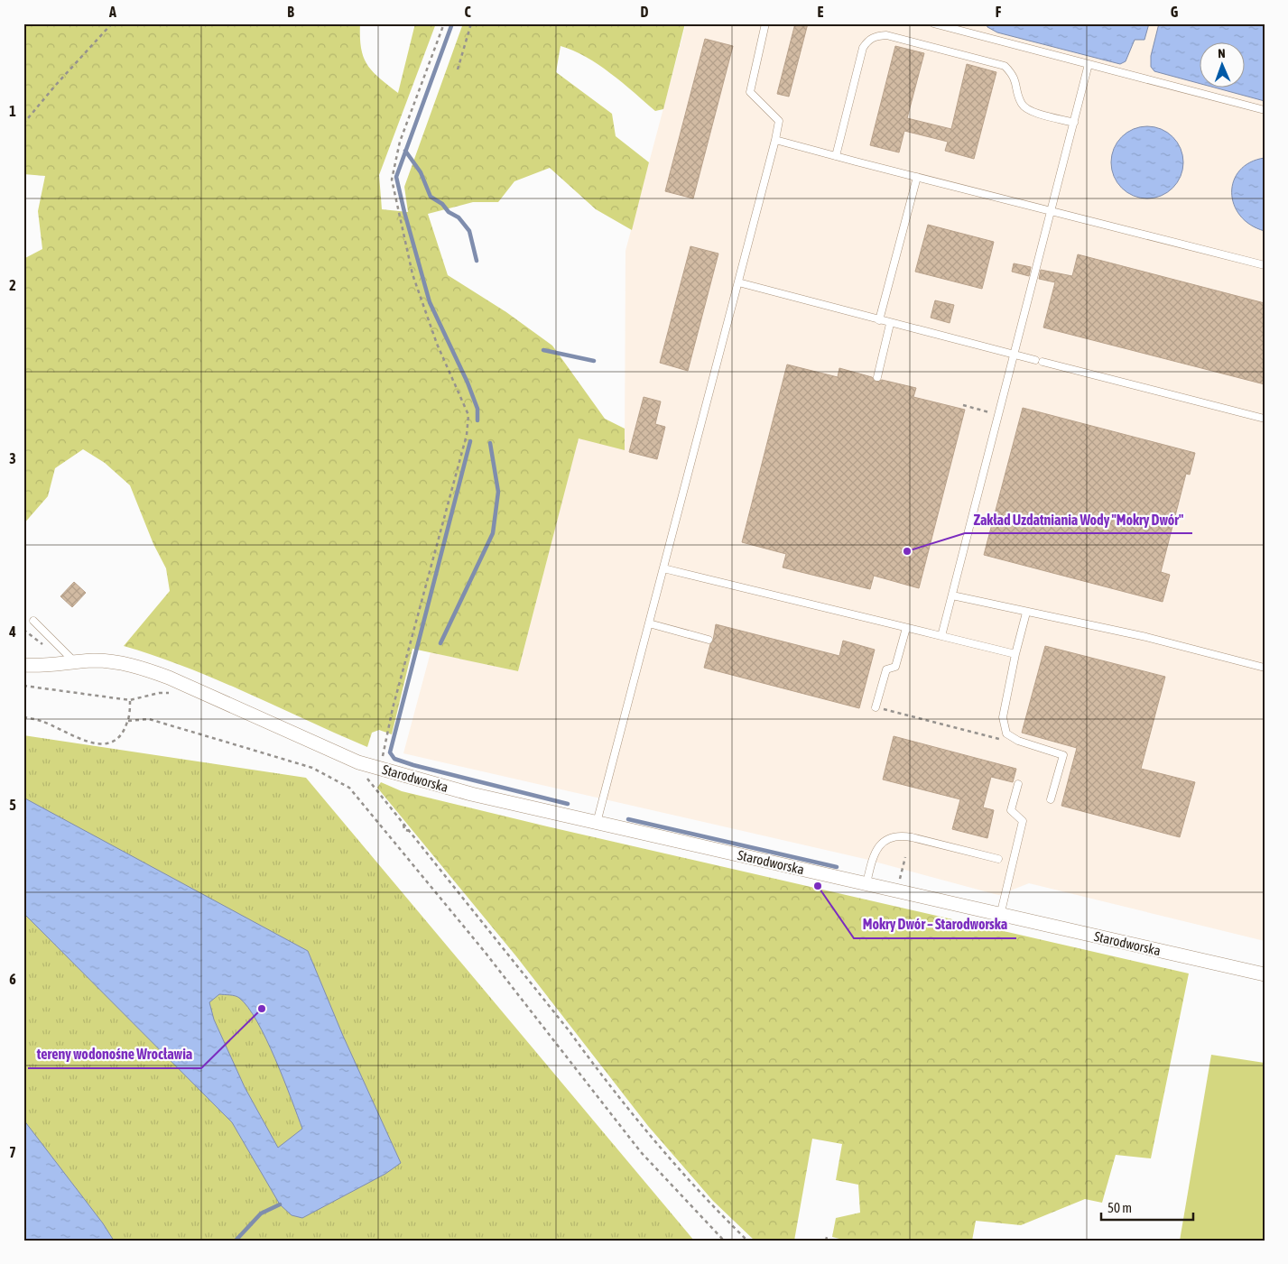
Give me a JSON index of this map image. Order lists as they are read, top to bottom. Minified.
{"streets":{"street":["Starodworska"]},"places":["Zakład Uzdatniania Wody \"Mokry Dwór\"","Mokry Dwór – Starodworska","tereny wodonośne Wrocławia"],"scale_bar":"50 m","north":"top","grid":{"columns":["A","B","C","D","E","F","G"],"rows":["1","2","3","4","5","6","7"]}}
